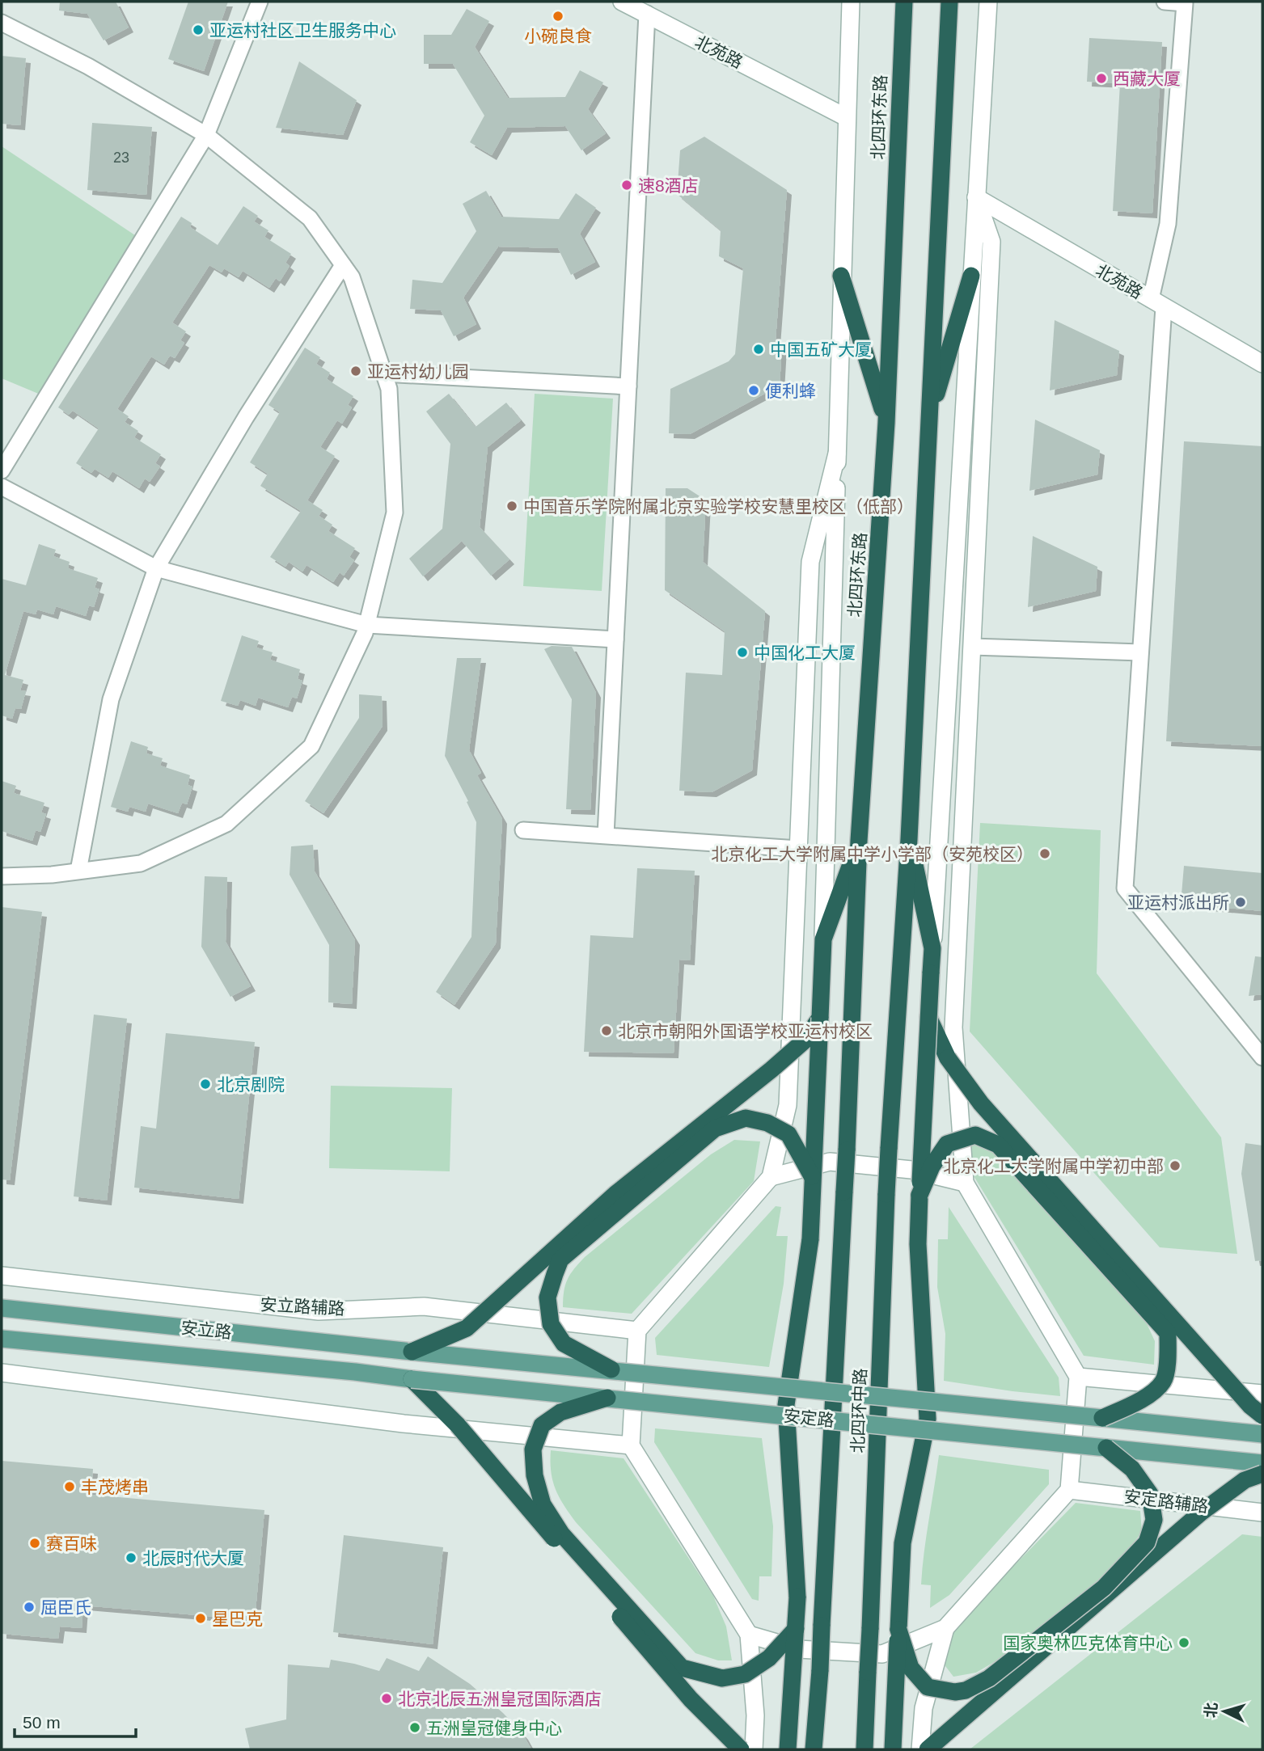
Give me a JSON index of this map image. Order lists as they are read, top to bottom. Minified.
{"streets":{"highway":["北四环东路","北四环中路"],"main road":["安立路","安定路"],"street":["北苑路","安立路辅路","安定路辅路"]},"crossings":[["北苑路","北四环东路"],["北四环东路","北四环中路"],["安立路","安定路"]],"places":["小碗良食","亚运村社区卫生服务中心","西藏大厦","速8酒店","中国五矿大厦","亚运村幼儿园","便利蜂","中国音乐学院附属北京实验学校安慧里校区（低部）","中国化工大厦","北京化工大学附属中学小学部（安苑校区）","亚运村派出所","北京市朝阳外国语学校亚运村校区","北京剧院","北京化工大学附属中学初中部","丰茂烤串","赛百味","北辰时代大厦","屈臣氏","星巴克","国家奥林匹克体育中心","北京北辰五洲皇冠国际酒店","五洲皇冠健身中心"],"house_numbers":["23"],"scale_bar":"50 m","north":"left"}
